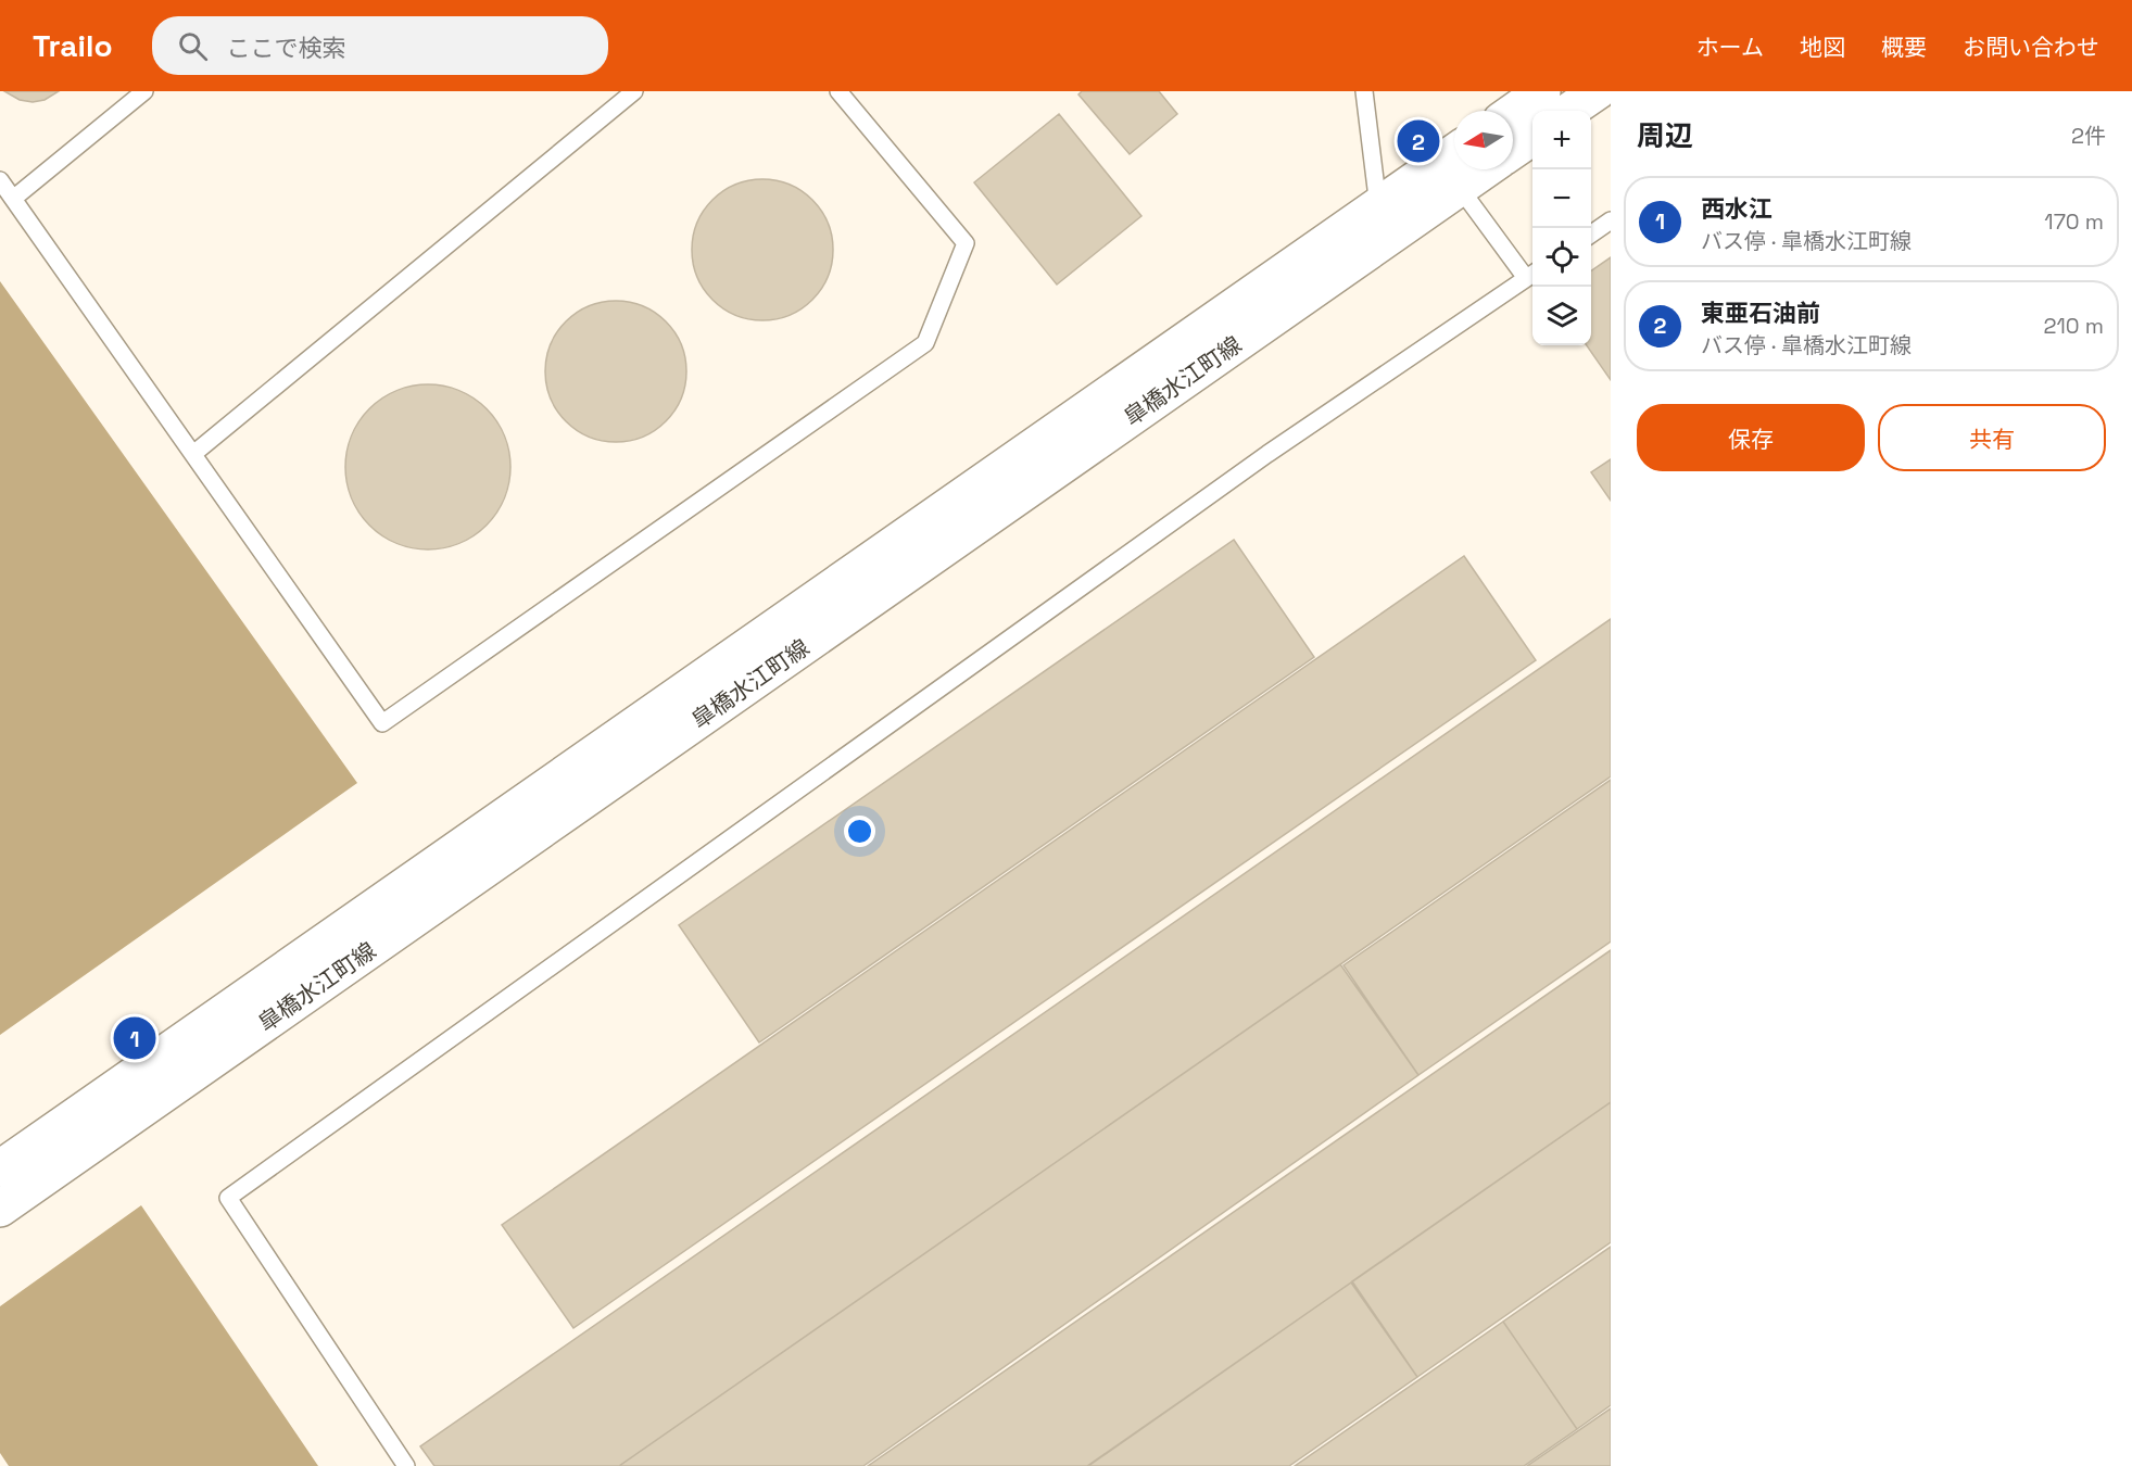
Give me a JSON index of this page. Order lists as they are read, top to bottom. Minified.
{"streets":{"street":["皐橋水江町線"]},"north":"left","page":{"header":"Trailo","search":"ここで検索","nav":["ホーム","地図","概要","お問い合わせ"],"heading":["周辺","2件"],"map_buttons":["+","−"],"pins":["2","1"],"list":[{"mark":"1","name":"西水江","note":"バス停 · 皐橋水江町線","value":"170 m"},{"mark":"2","name":"東亜石油前","note":"バス停 · 皐橋水江町線","value":"210 m"}],"buttons":["保存","共有"]}}
